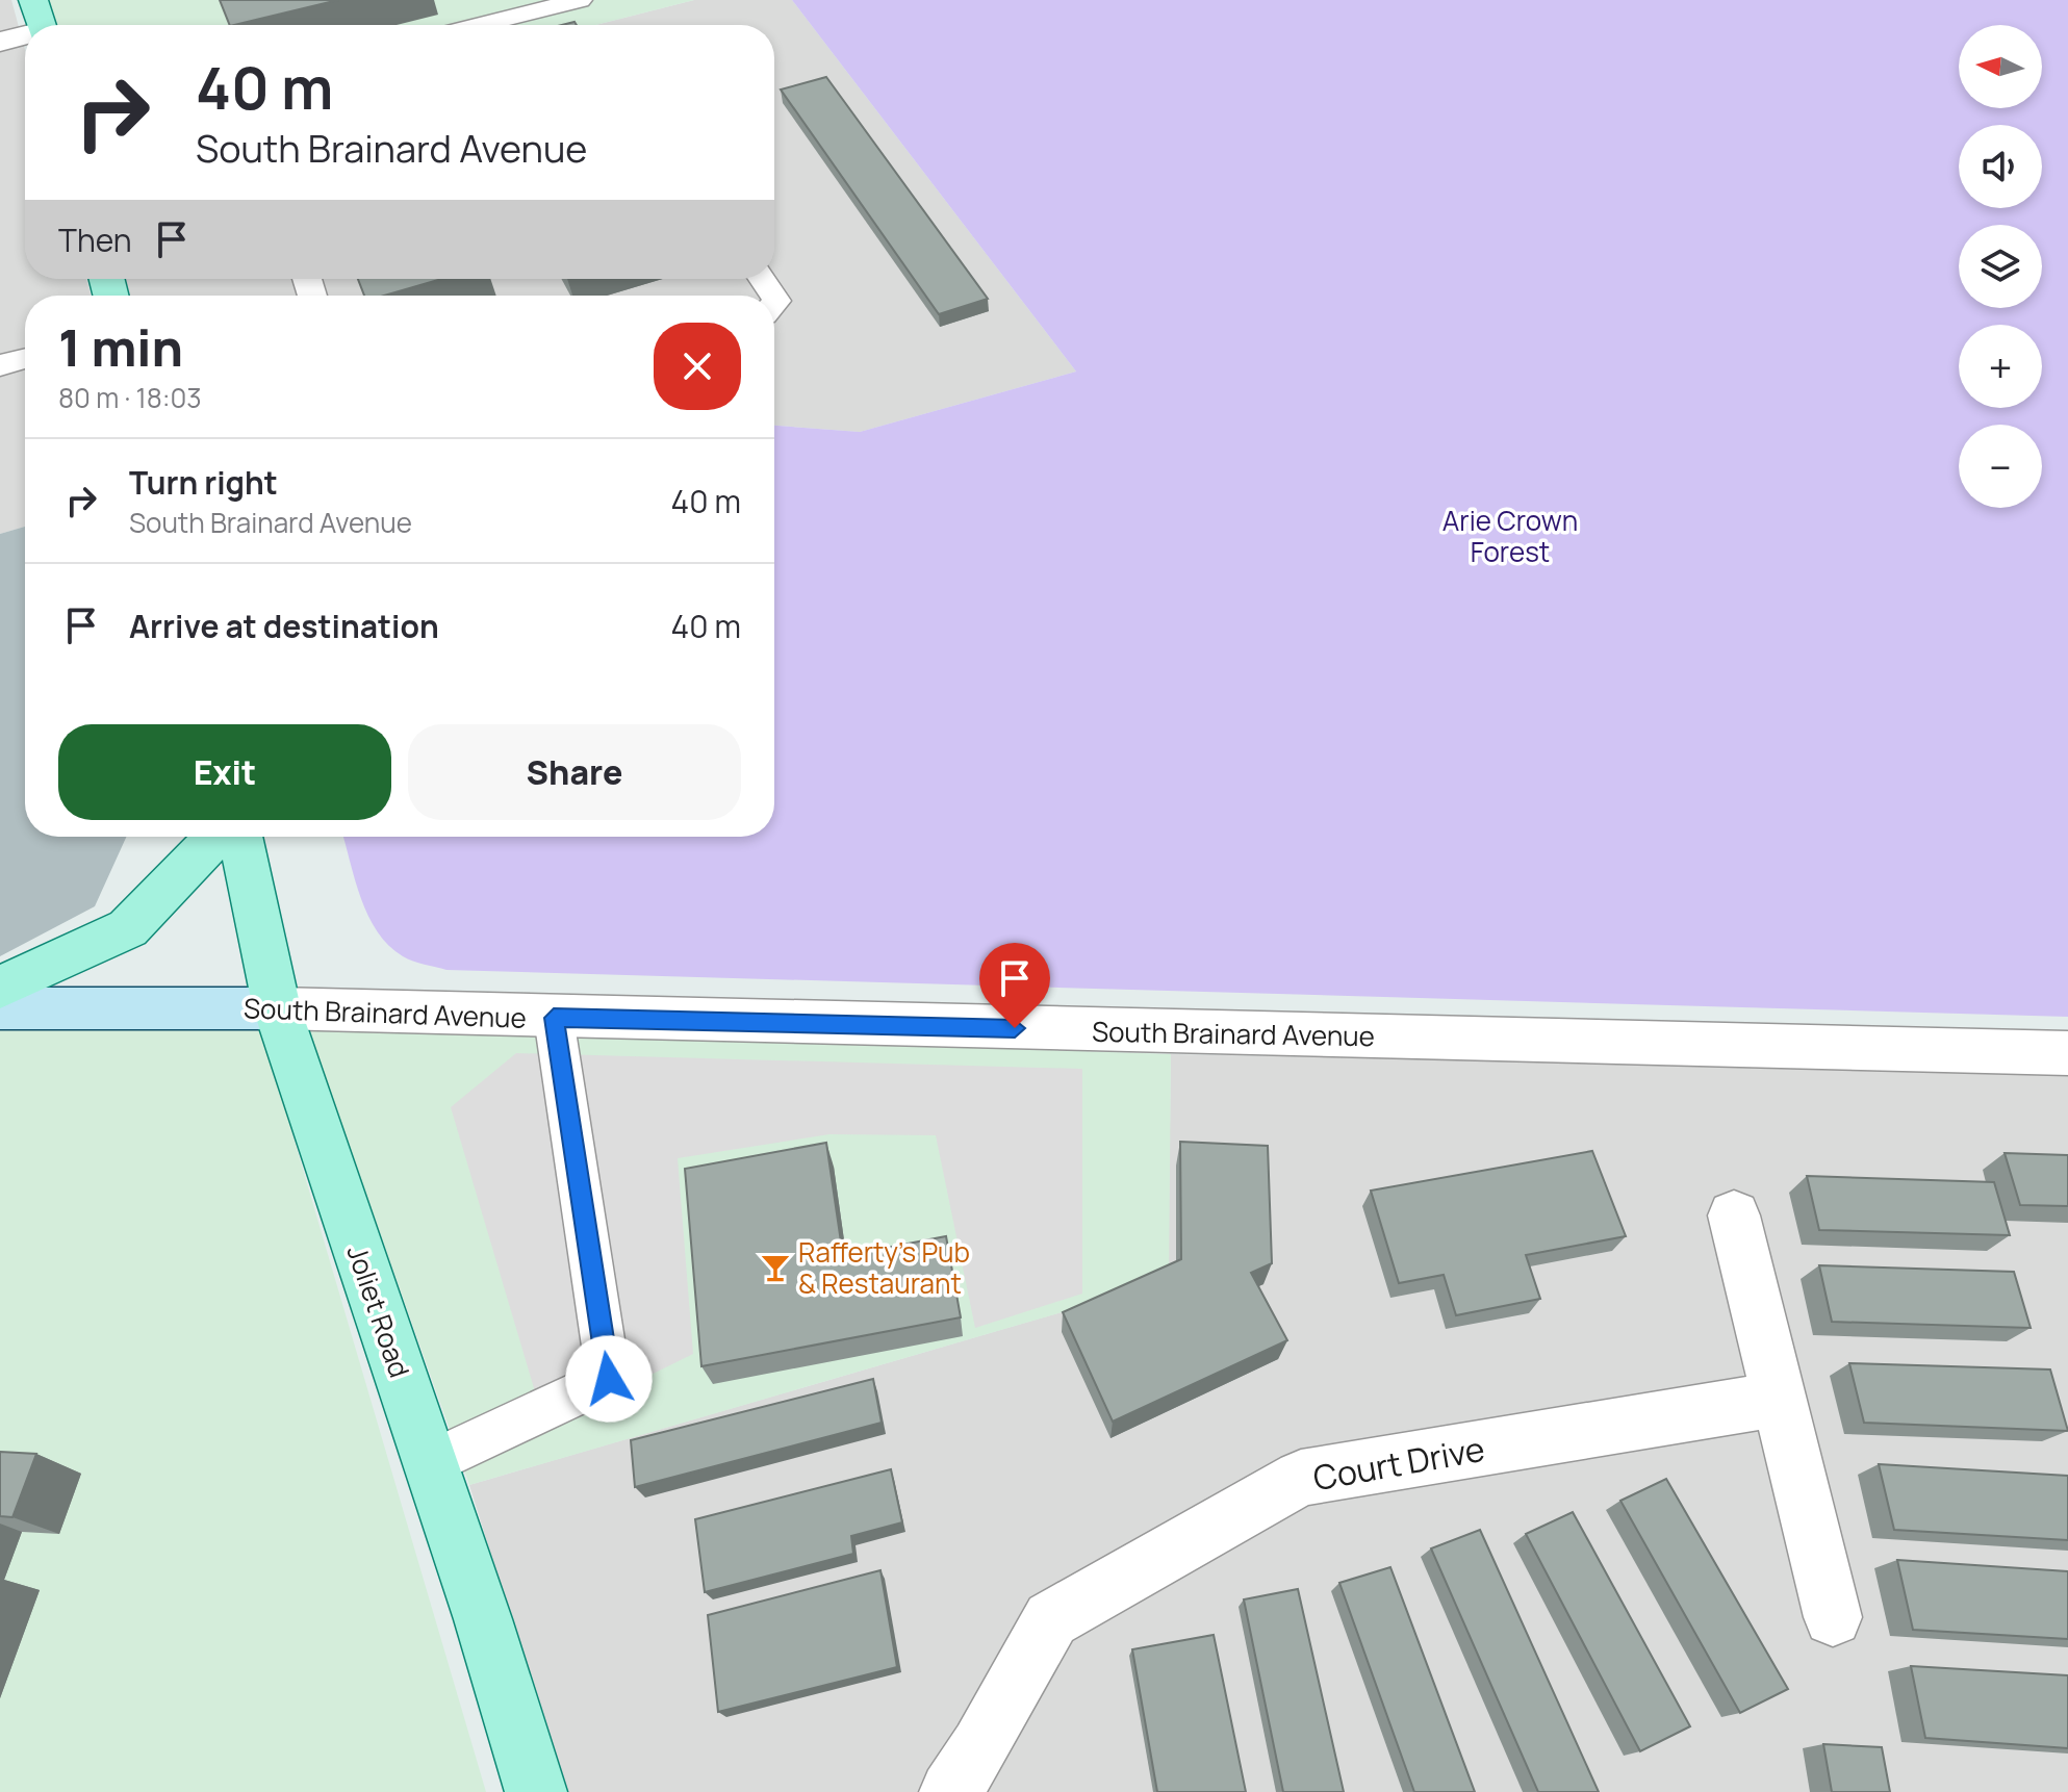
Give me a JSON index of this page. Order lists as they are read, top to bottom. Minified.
{"streets":{"main road":["Joliet Road"],"street":["South Brainard Avenue","Court Drive"]},"crossings":[["South Brainard Avenue","Joliet Road"]],"parks":["Arie Crown Forest"],"places":{"bar":["Rafferty's Pub & Restaurant"]},"north":"left","page":{"map_buttons":["+","−"],"turn":["40 m","South Brainard Avenue"],"then":"Then","heading":["1 min","80 m · 18:03"],"list":[{"name":"Turn right","note":"South Brainard Avenue","value":"40 m"},{"name":"Arrive at destination","value":"40 m"}],"buttons":["Exit","Share"]}}
